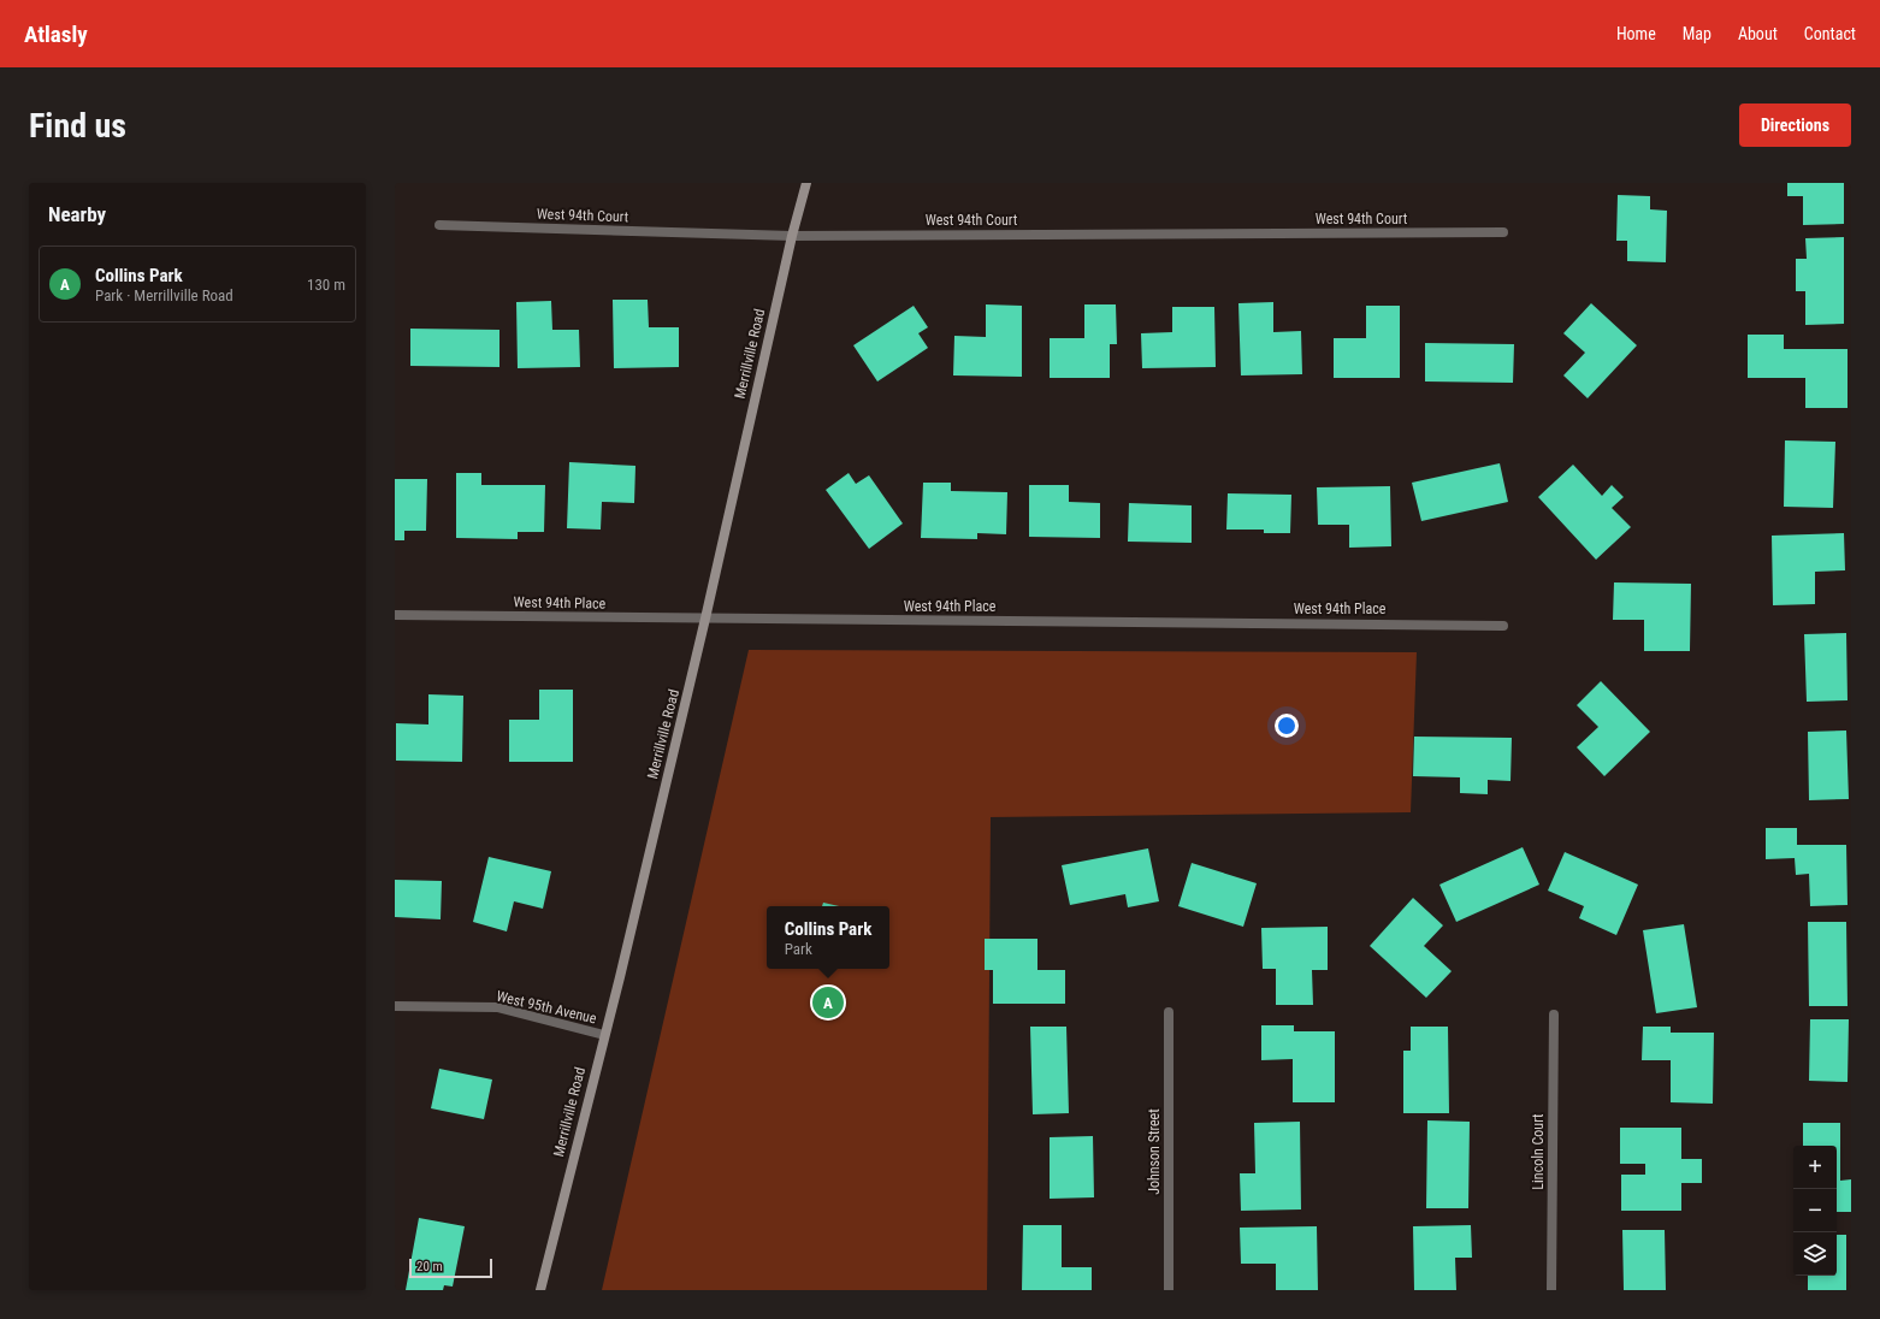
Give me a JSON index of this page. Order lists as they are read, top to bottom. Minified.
{"streets":{"street":["West 94th Court","Merrillville Road","West 94th Place","West 95th Avenue","Johnson Street","Lincoln Court"]},"crossings":[["West 94th Court","Merrillville Road"],["Merrillville Road","West 94th Place"],["Merrillville Road","West 95th Avenue"]],"scale_bar":"20 m","page":{"header":"Atlasly","nav":["Home","Map","About","Contact"],"buttons":"Directions","title":"Find us","heading":"Nearby","list":[{"mark":"A","name":"Collins Park","note":"Park · Merrillville Road","value":"130 m"}],"popup":["Collins Park","Park"],"pins":"A","map_buttons":["+","−"],"scale":"20 m"}}
